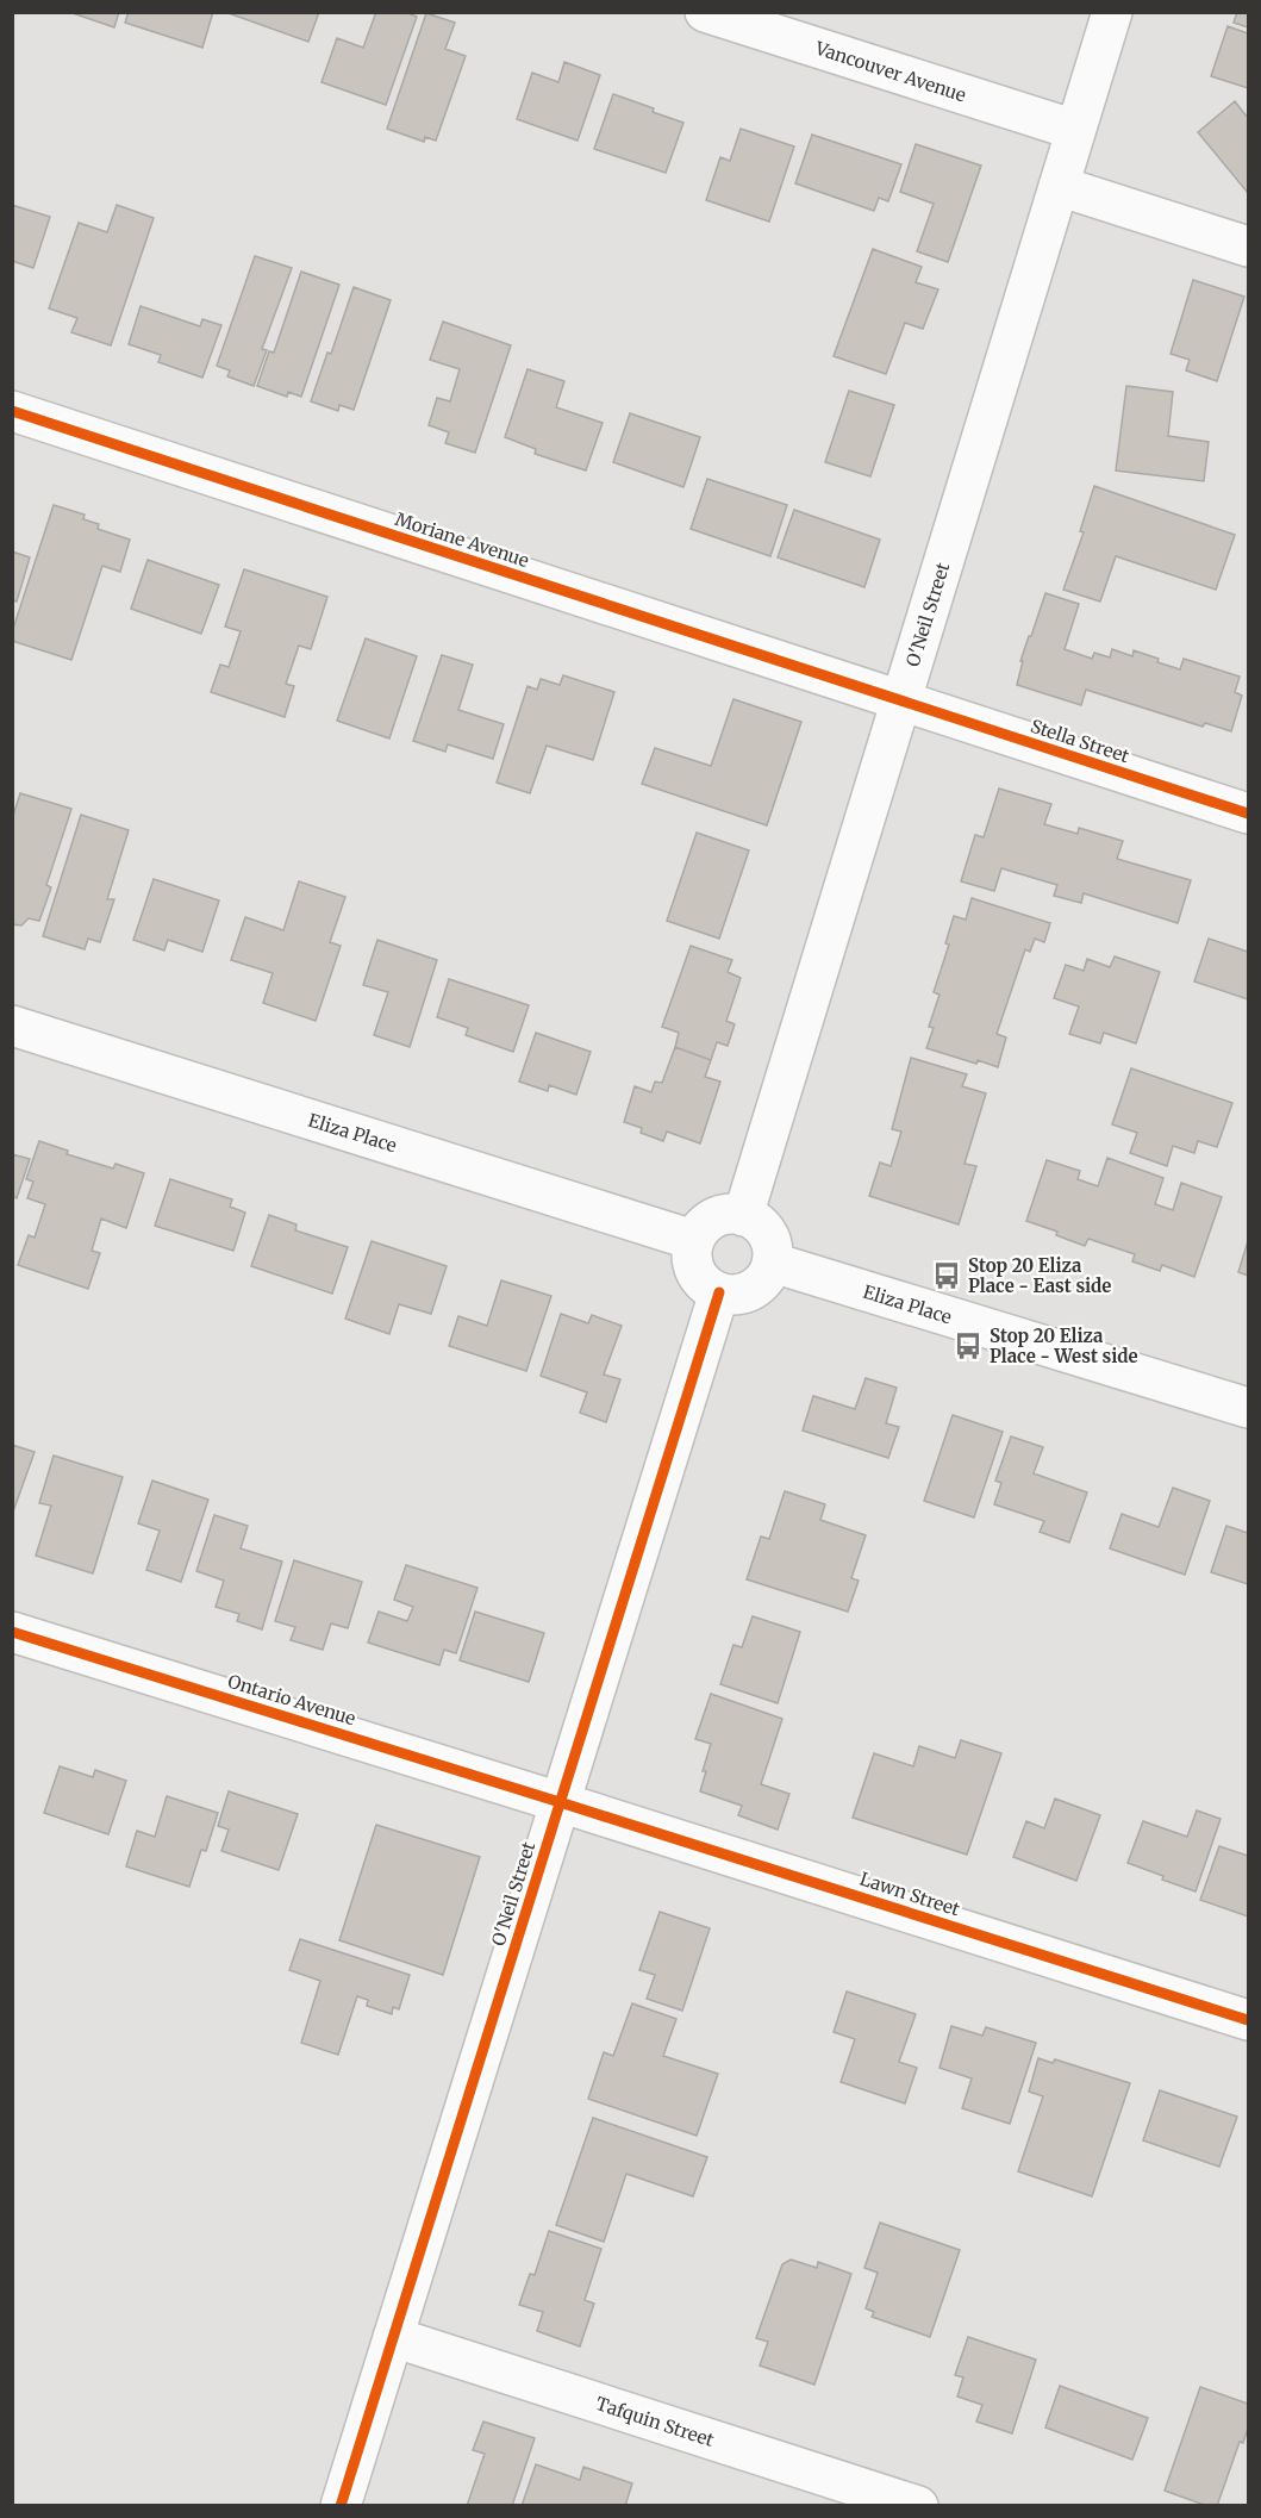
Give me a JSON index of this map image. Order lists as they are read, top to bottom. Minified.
{"streets":{"street":["Vancouver Avenue","Moriane Avenue","O'Neil Street","Stella Street","Eliza Place","Ontario Avenue","Lawn Street","Tafquin Street"]},"crossings":[["Vancouver Avenue","O'Neil Street"],["Moriane Avenue","O'Neil Street"],["Moriane Avenue","Stella Street"],["O'Neil Street","Stella Street"],["O'Neil Street","Eliza Place"],["O'Neil Street","Ontario Avenue"],["O'Neil Street","Lawn Street"],["O'Neil Street","Tafquin Street"],["Ontario Avenue","Lawn Street"]],"places":{"bus stop":["Stop 20 Eliza Place - East side","Stop 20 Eliza Place - West side"]}}
